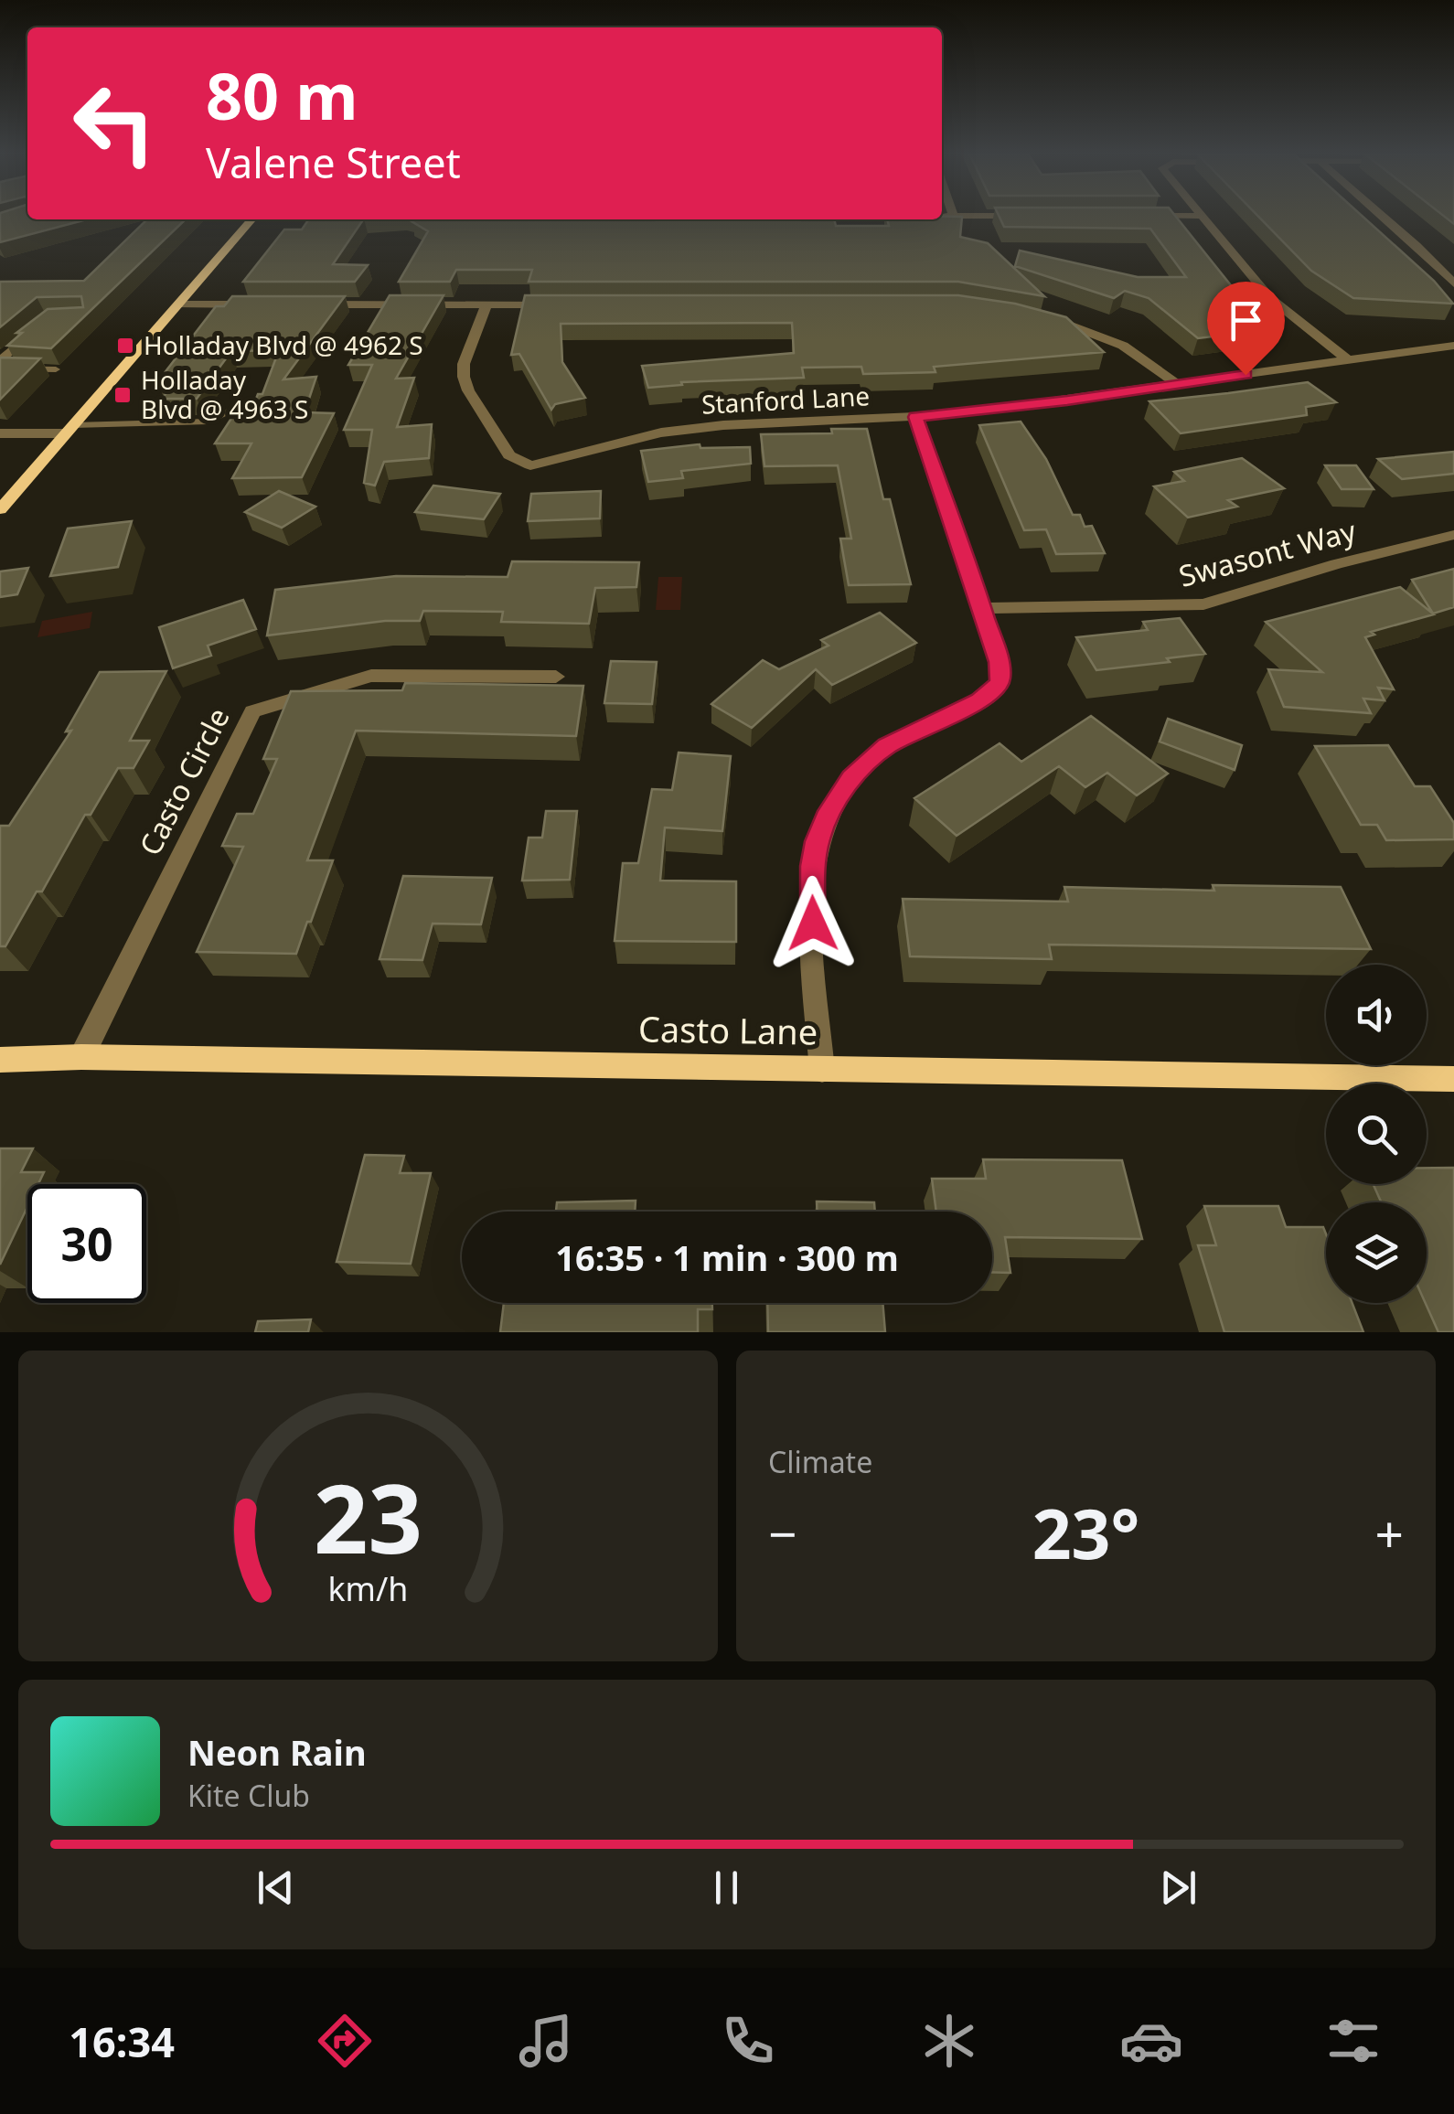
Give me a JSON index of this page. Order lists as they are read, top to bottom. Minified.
{"streets":{"street":["Stanford Lane","Swasont Way","Casto Circle","Casto Lane"]},"crossings":[["Casto Circle","Casto Lane"]],"places":{"transit":["Holladay Blvd @ 4962 S","Holladay Blvd @ 4963 S"]},"page":{"turn":["80 m","Valene Street"],"limit":"30","trip":"16:35 · 1 min · 300 m","tile":"Climate","heat":["−","23°","+"],"song":["Neon Rain","Kite Club"],"tabs":"16:34","gauge":["23","km/h"]}}
